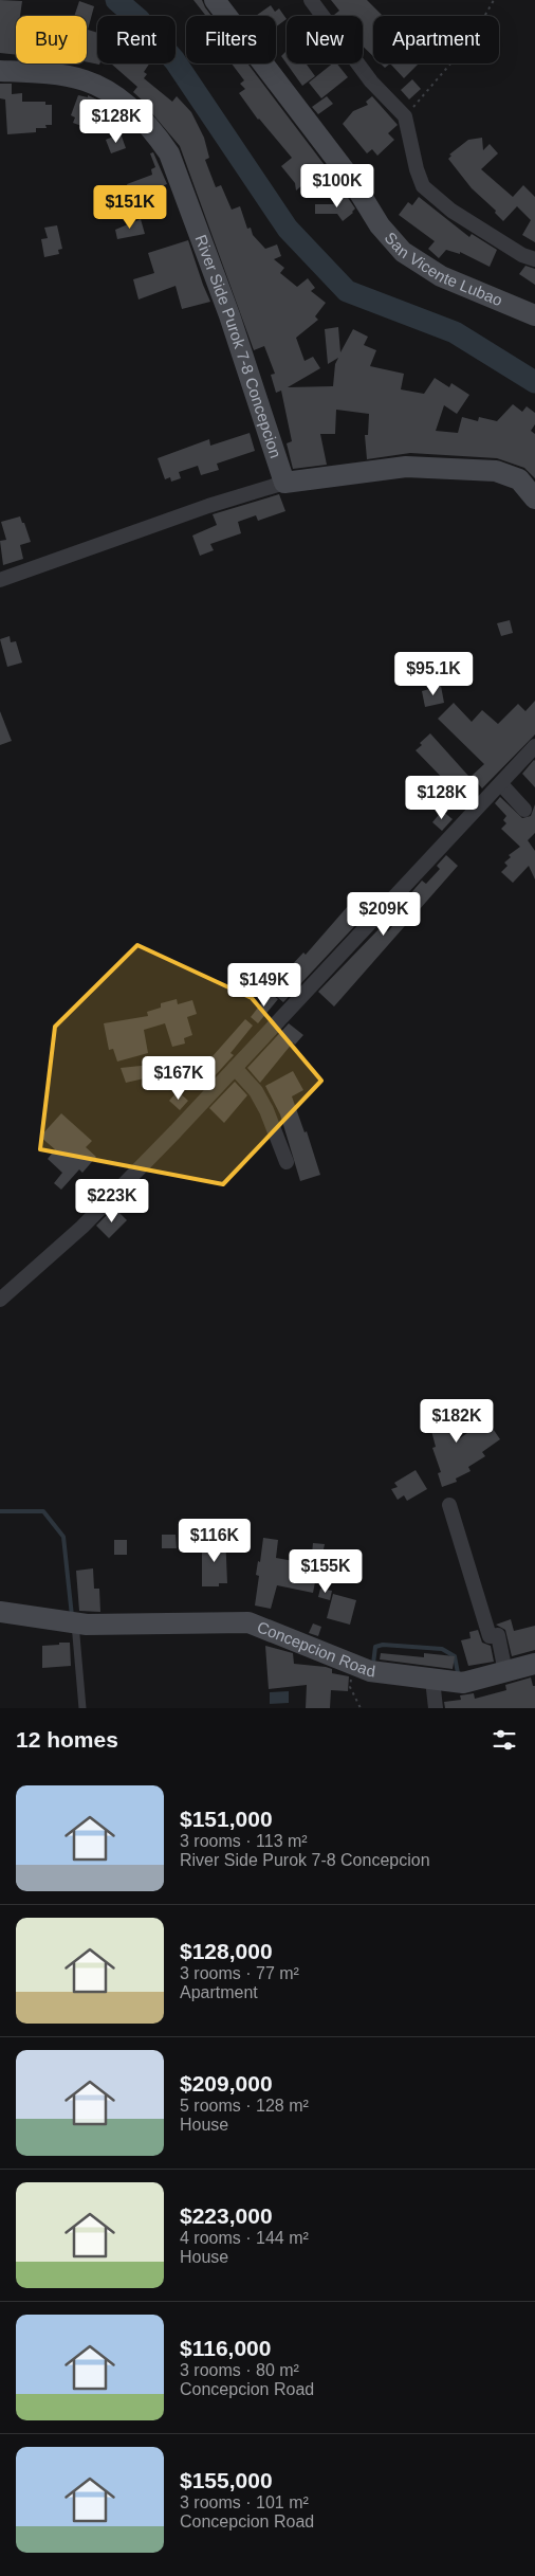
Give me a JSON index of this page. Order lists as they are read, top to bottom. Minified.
{"streets":{"street":["San Vicente Lubao","River Side Purok 7-8 Concepcion","Concepcion Road"]},"page":{"chip":["Buy","Rent","Filters","New","Apartment"],"price":["$128K","$100K","$151K","$95.1K","$128K","$209K","$149K","$167K","$223K","$182K","$116K","$155K"],"heading":"12 homes","list":[{"name":"$151,000","note":"3 rooms · 113 m² · River Side Purok 7-8 Concepcion"},{"name":"$128,000","note":"3 rooms · 77 m² · Apartment"},{"name":"$209,000","note":"5 rooms · 128 m² · House"},{"name":"$223,000","note":"4 rooms · 144 m² · House"},{"name":"$116,000","note":"3 rooms · 80 m² · Concepcion Road"},{"name":"$155,000","note":"3 rooms · 101 m² · Concepcion Road"}]}}
